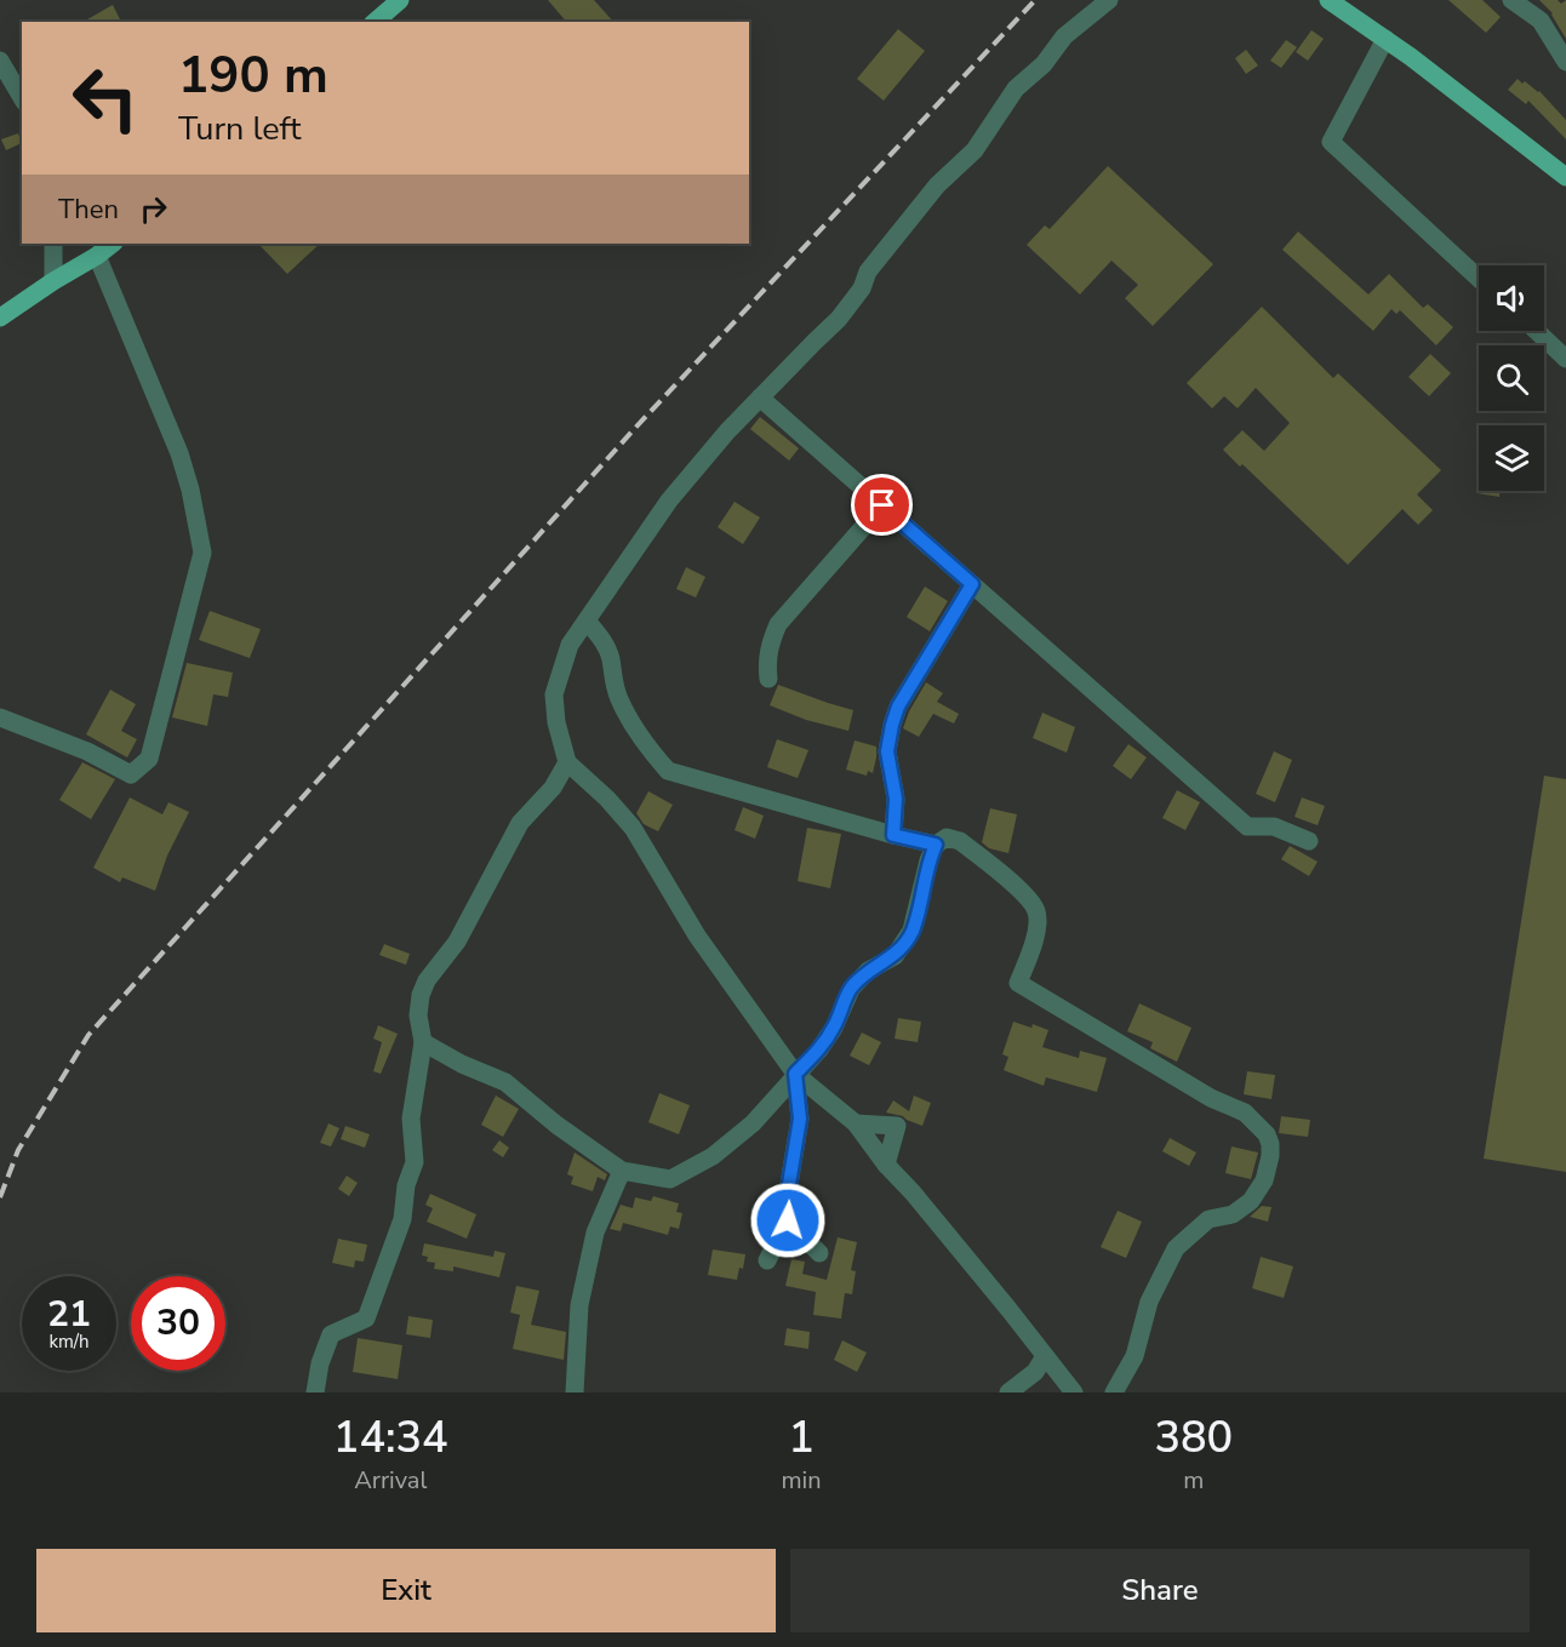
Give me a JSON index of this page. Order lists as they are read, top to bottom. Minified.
{"page":{"turn":["190 m","Turn left"],"then":"Then","speed":"21 km/h","limit":"30","eta":["14:34","Arrival","1","min","380","m"],"buttons":["Exit","Share"]}}
